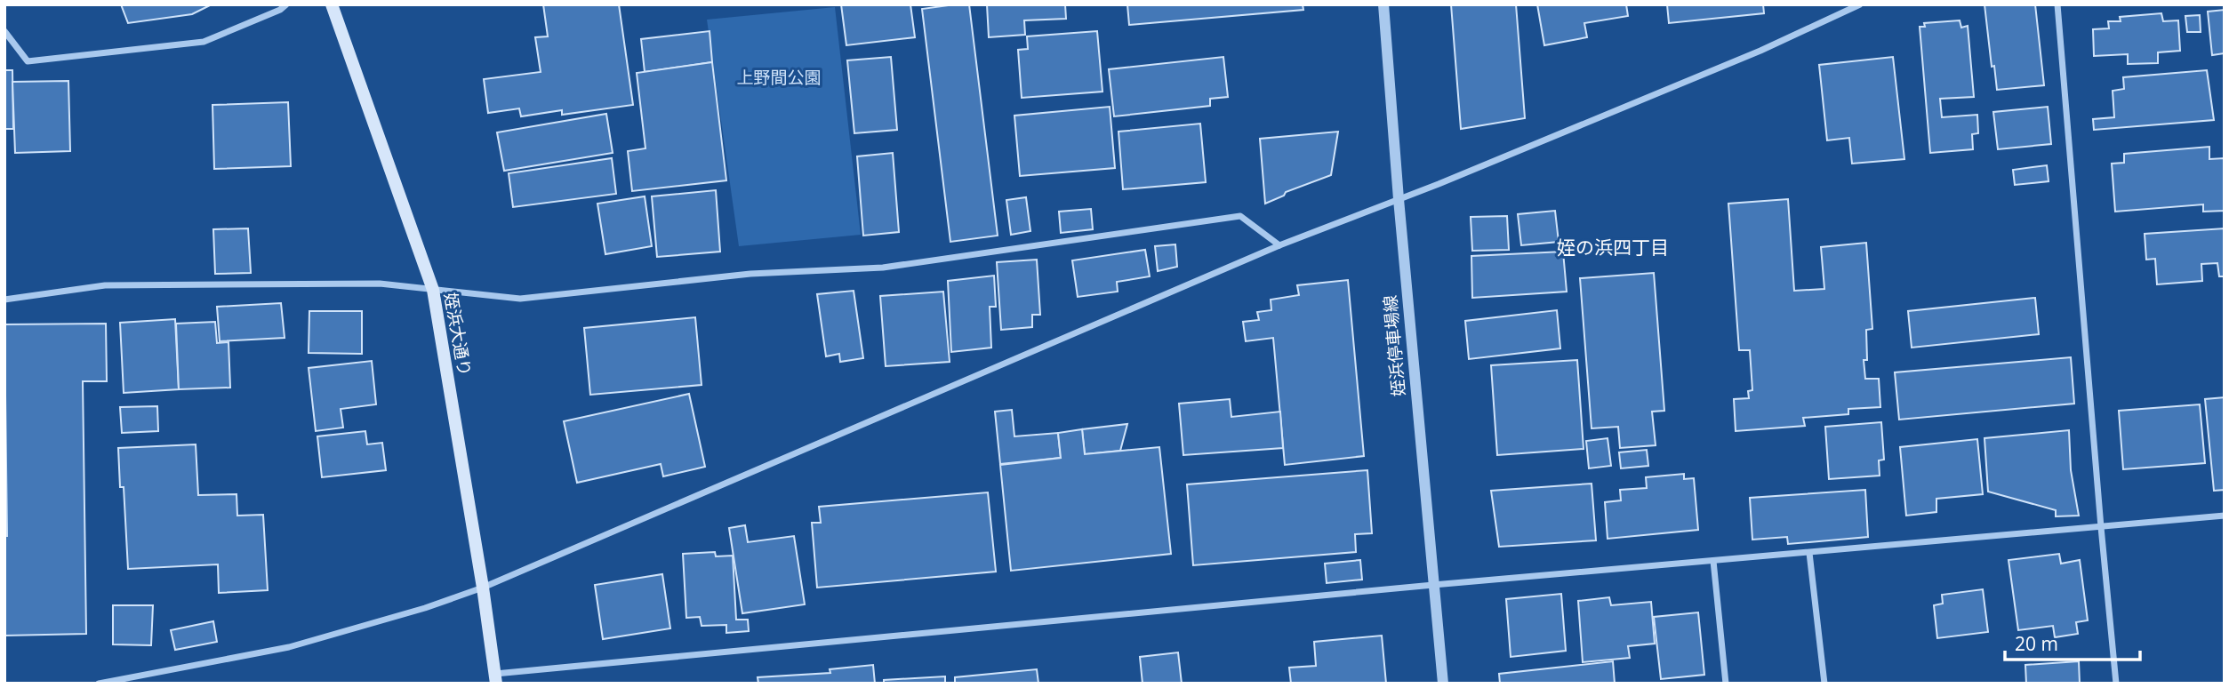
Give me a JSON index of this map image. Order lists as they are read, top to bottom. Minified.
{"streets":{"main road":["姪浜大通り"],"street":["姪浜停車場線"]},"districts":["姪の浜四丁目"],"parks":["上野間公園"],"scale_bar":"20 m"}
